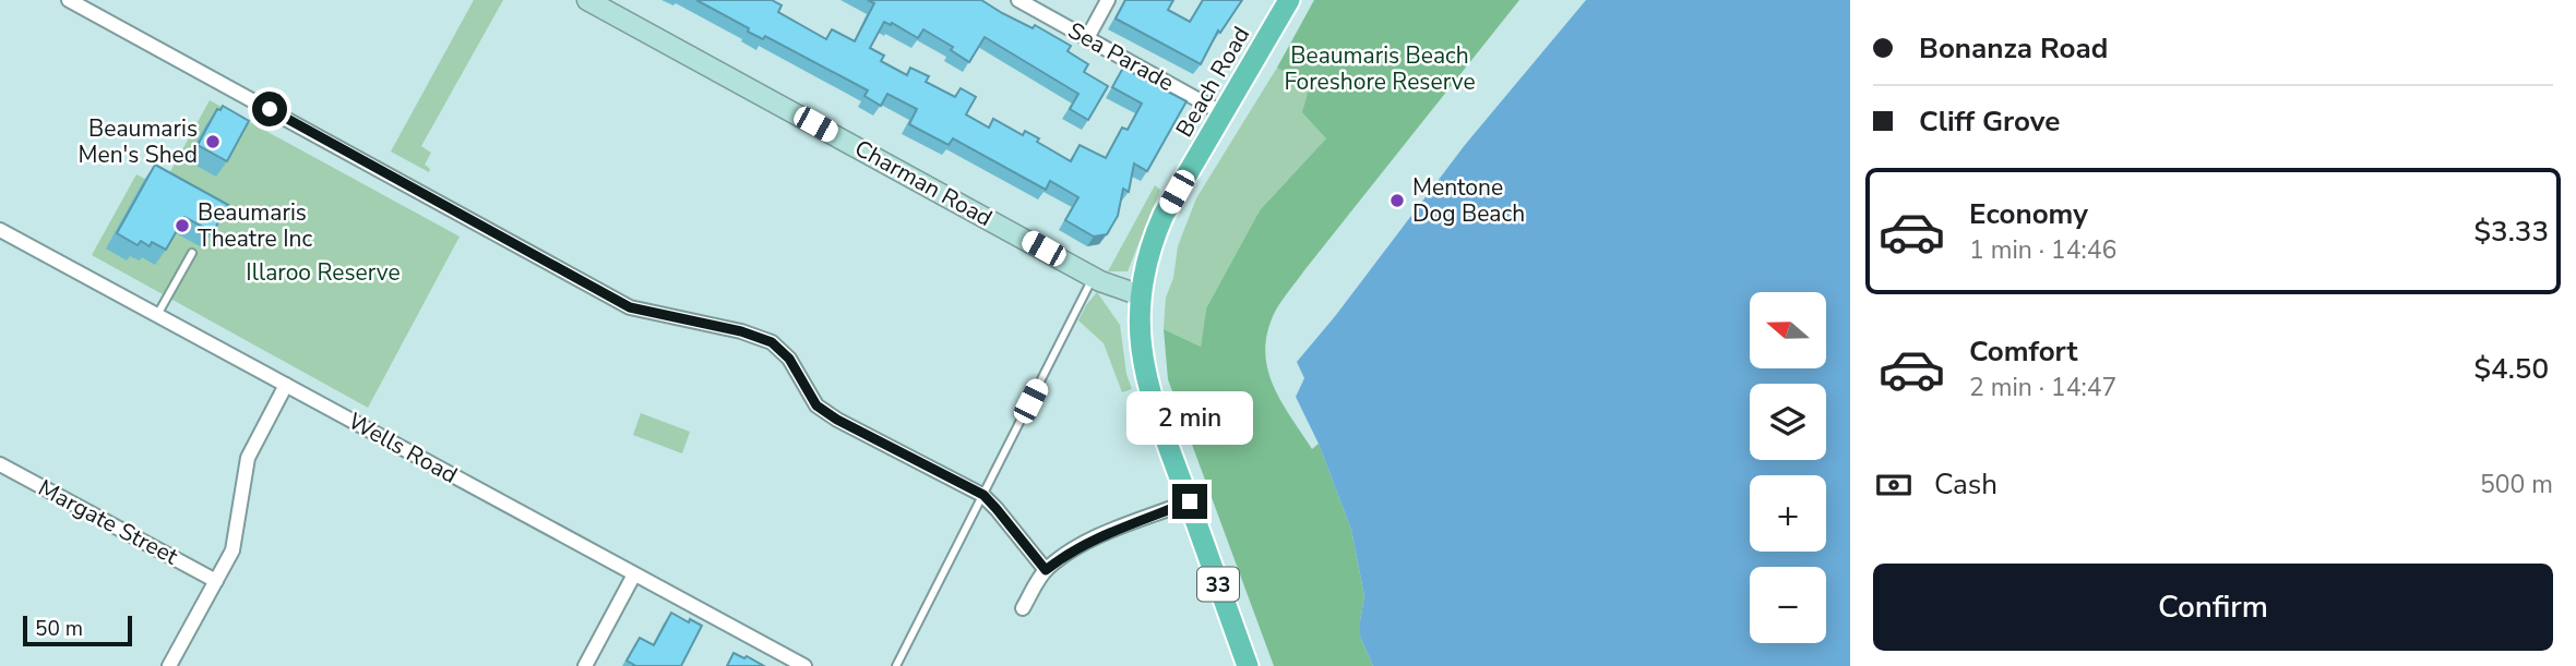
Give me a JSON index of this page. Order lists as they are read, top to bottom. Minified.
{"streets":{"main road":["Beach Road","Charman Road","33"],"street":["Sea Parade","Wells Road","Margate Street"]},"crossings":[["Sea Parade","Beach Road"],["Beach Road","Charman Road"]],"parks":["Beaumaris Beach Foreshore Reserve","Illaroo Reserve"],"places":["Beaumaris Men's Shed","Mentone Dog Beach","Beaumaris Theatre Inc"],"scale_bar":"50 m","north":"left","page":{"banner":["Bonanza Road","Cliff Grove"],"list":[{"name":"Economy","note":"1 min · 14:46","value":"$3.33"},{"name":"Comfort","note":"2 min · 14:47","value":"$4.50"}],"map_buttons":["+","−"],"bubble":"2 min","pay":["Cash","500 m"],"buttons":"Confirm","scale":"50 m"}}
